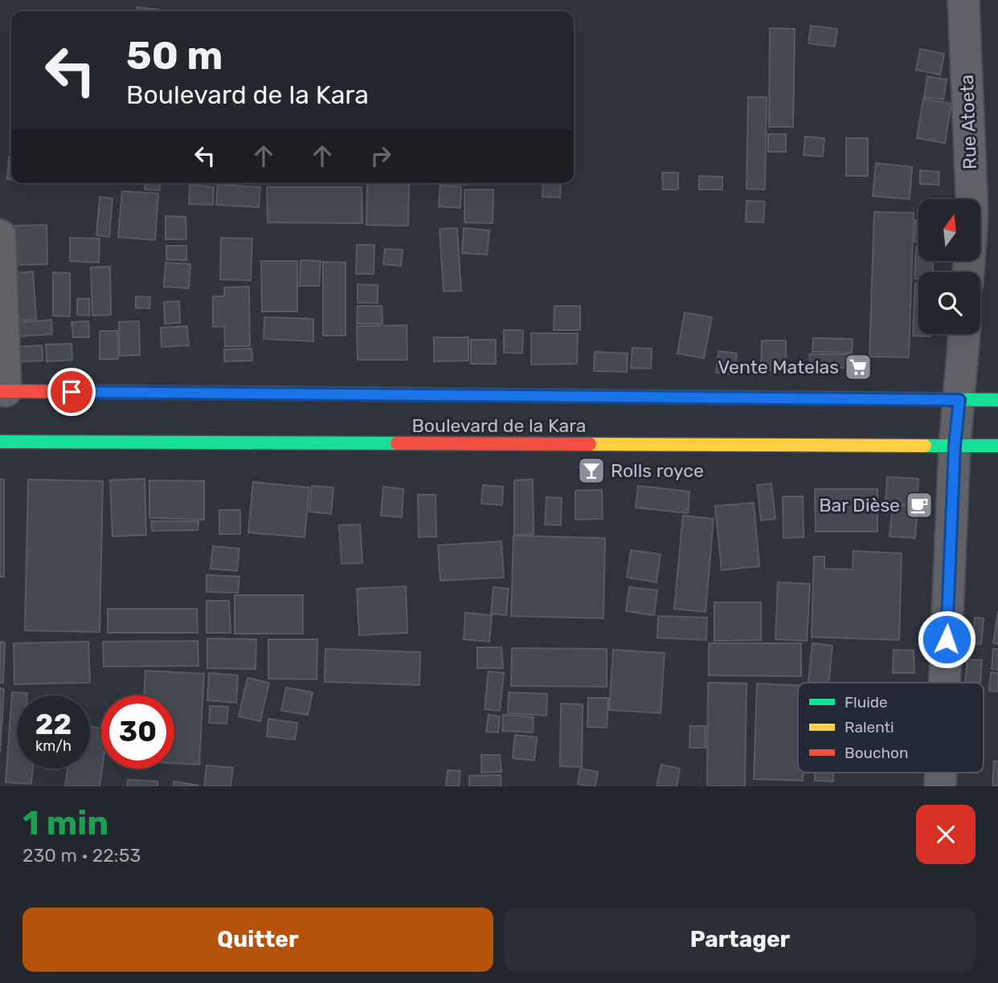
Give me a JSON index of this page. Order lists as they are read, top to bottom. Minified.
{"streets":{"main road":["Boulevard de la Kara"],"street":["Rue Atoeta"]},"places":{"supermarket":["Vente Matelas"],"bar":["Rolls royce"],"cafe":["Bar Dièse"]},"legend":["Fluide","Ralenti","Bouchon"],"north":"top","page":{"turn":["50 m","Boulevard de la Kara"],"speed":"22 km/h","limit":"30","heading":["1 min","230 m · 22:53"],"buttons":["Quitter","Partager"]}}
